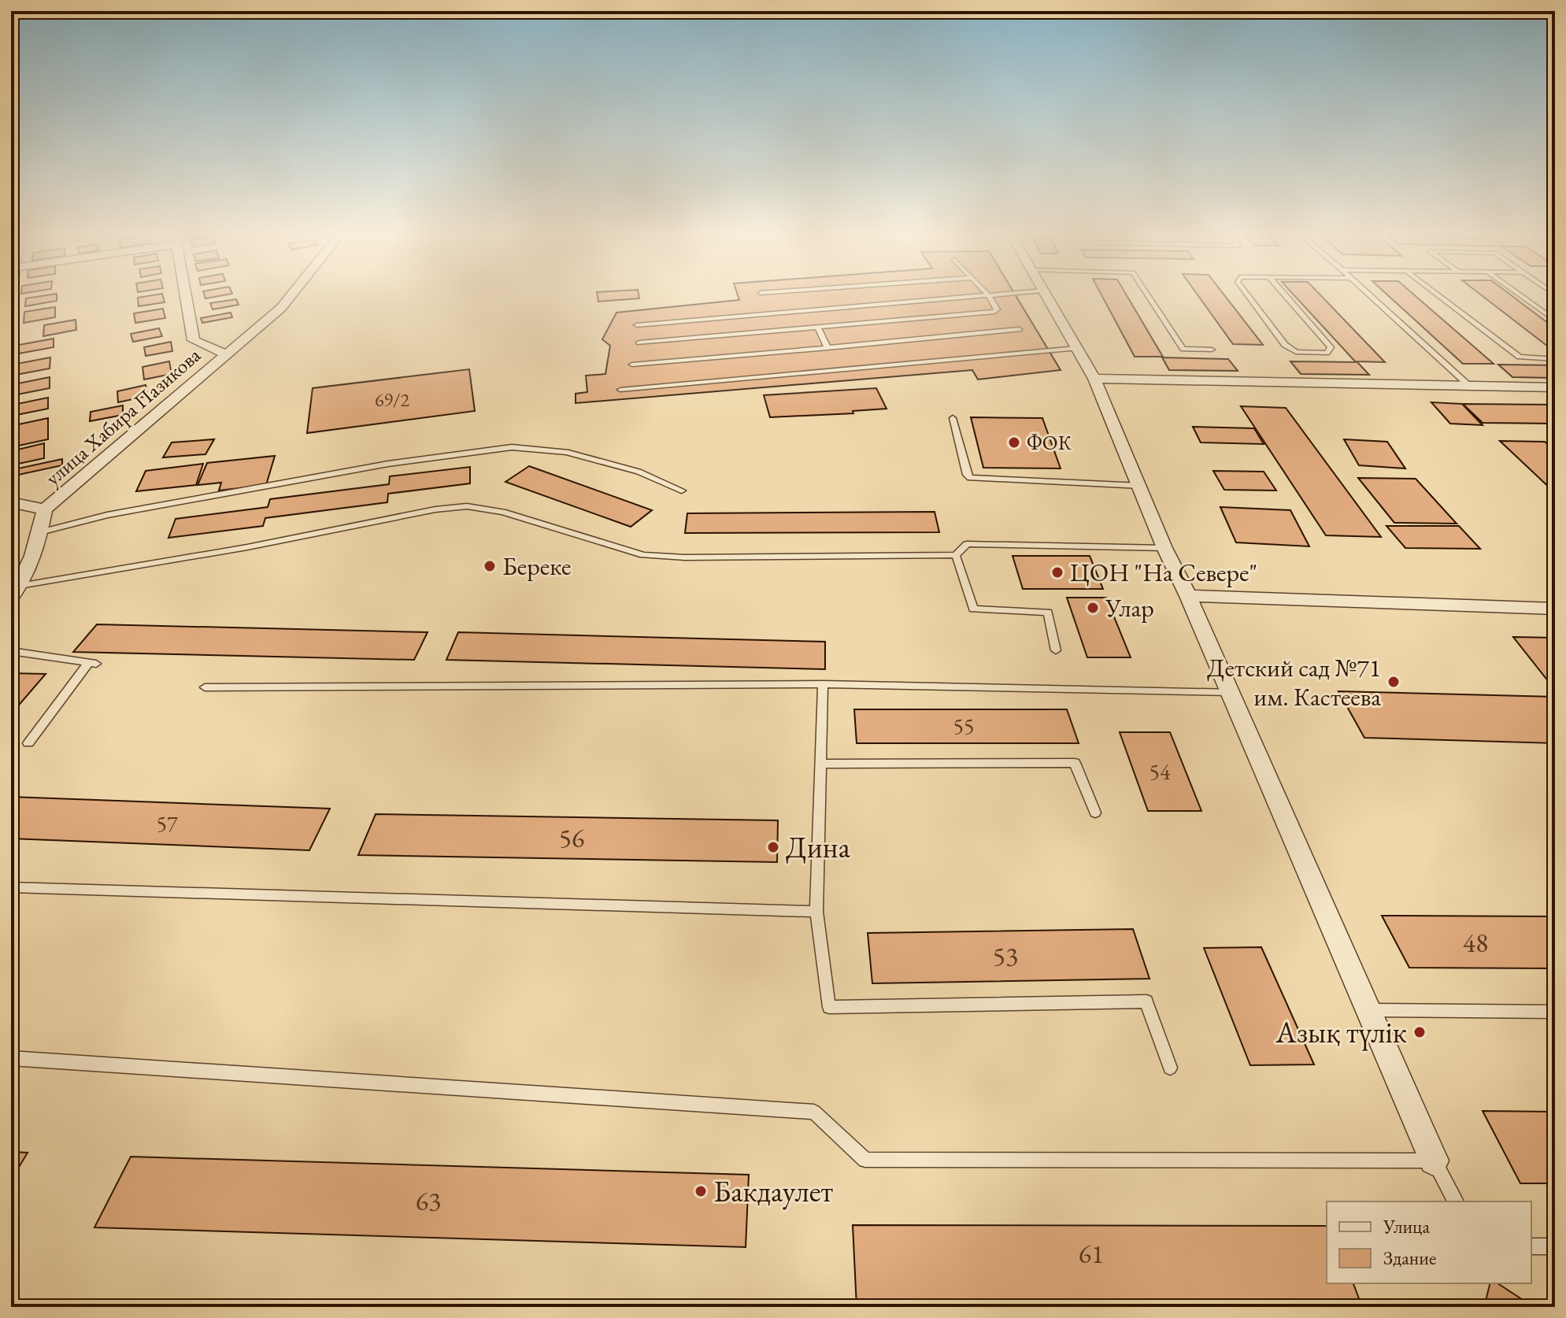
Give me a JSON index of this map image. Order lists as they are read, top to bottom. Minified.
{"streets":{"street":["улица Хабира Пазикова"]},"places":["ФОК","Береке","ЦОН \"На Севере\"","Улар","Детский сад №71 им. Кастеева","Дина","Азық түлік","Бакдаулет"],"house_numbers":["69/2","55","54","57","56","48","53","63","61"],"legend":["Улица","Здание"]}
